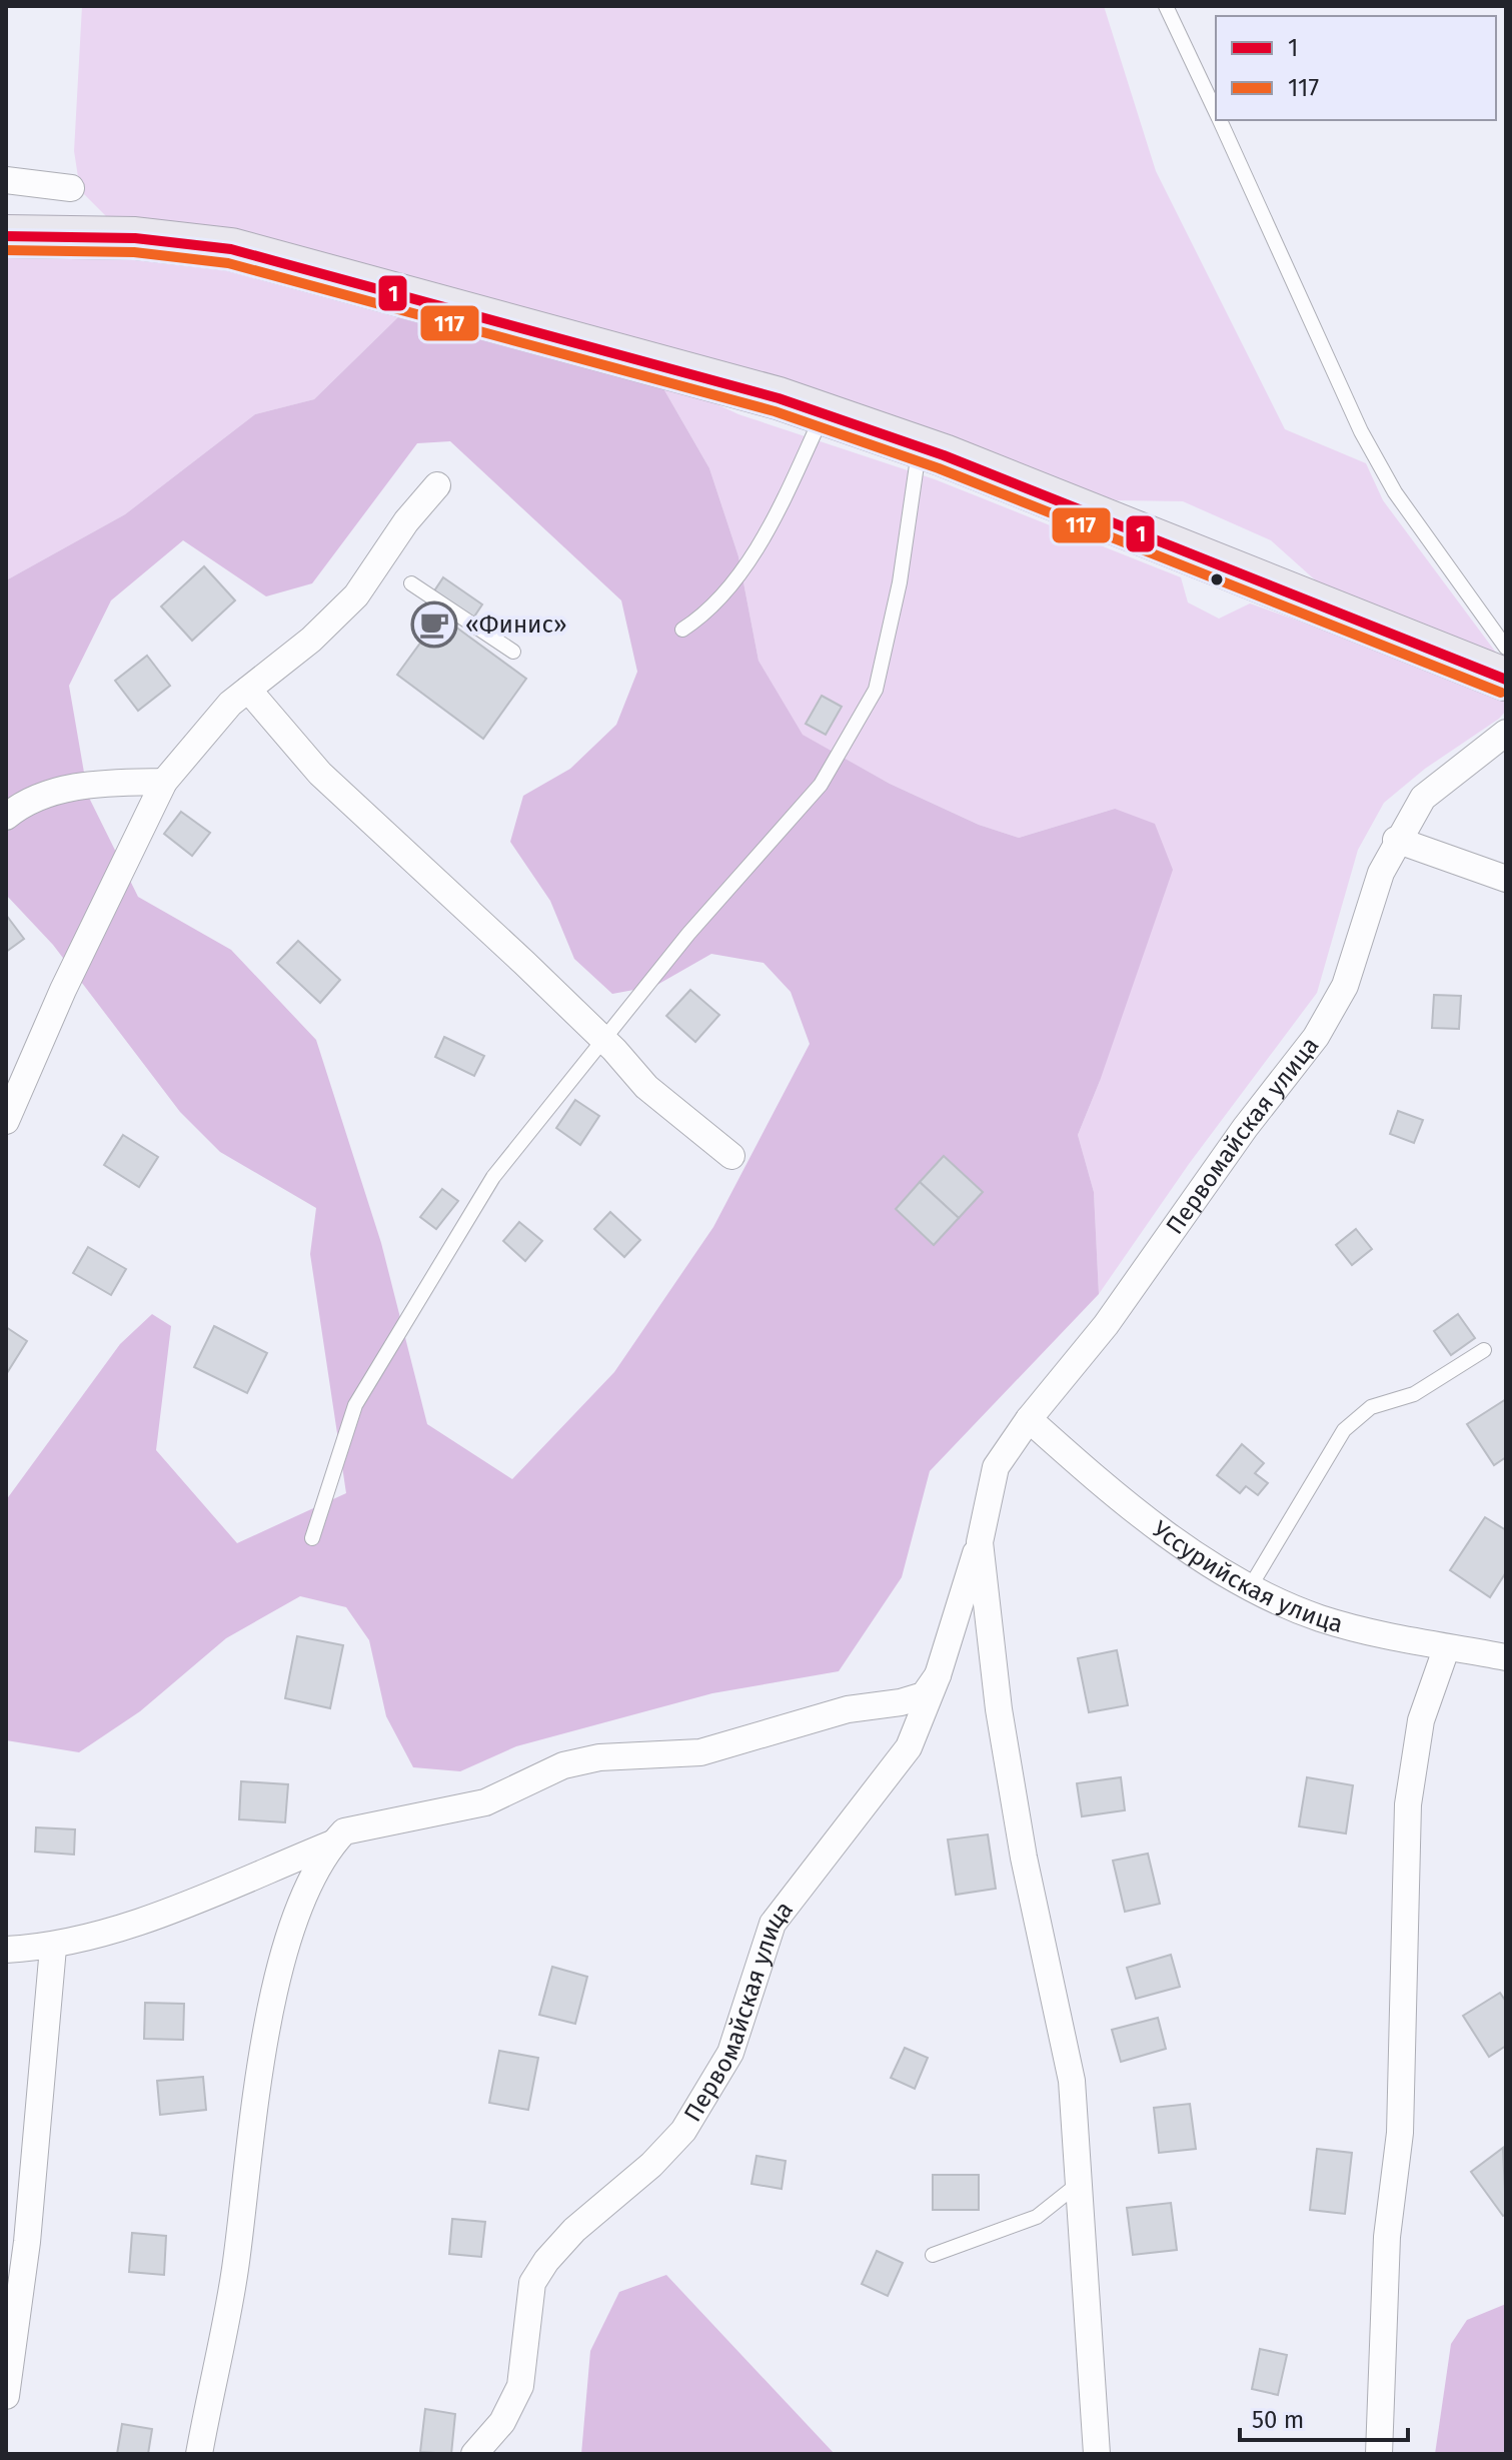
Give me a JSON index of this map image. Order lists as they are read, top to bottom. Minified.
{"streets":{"street":["Первомайская улица","Уссурийская улица"]},"crossings":[["Первомайская улица","Уссурийская улица"]],"places":{"cafe":["«Финис»"]},"lines":["transit line 1","transit line 117"],"legend":["1","117"],"scale_bar":"50 m"}
